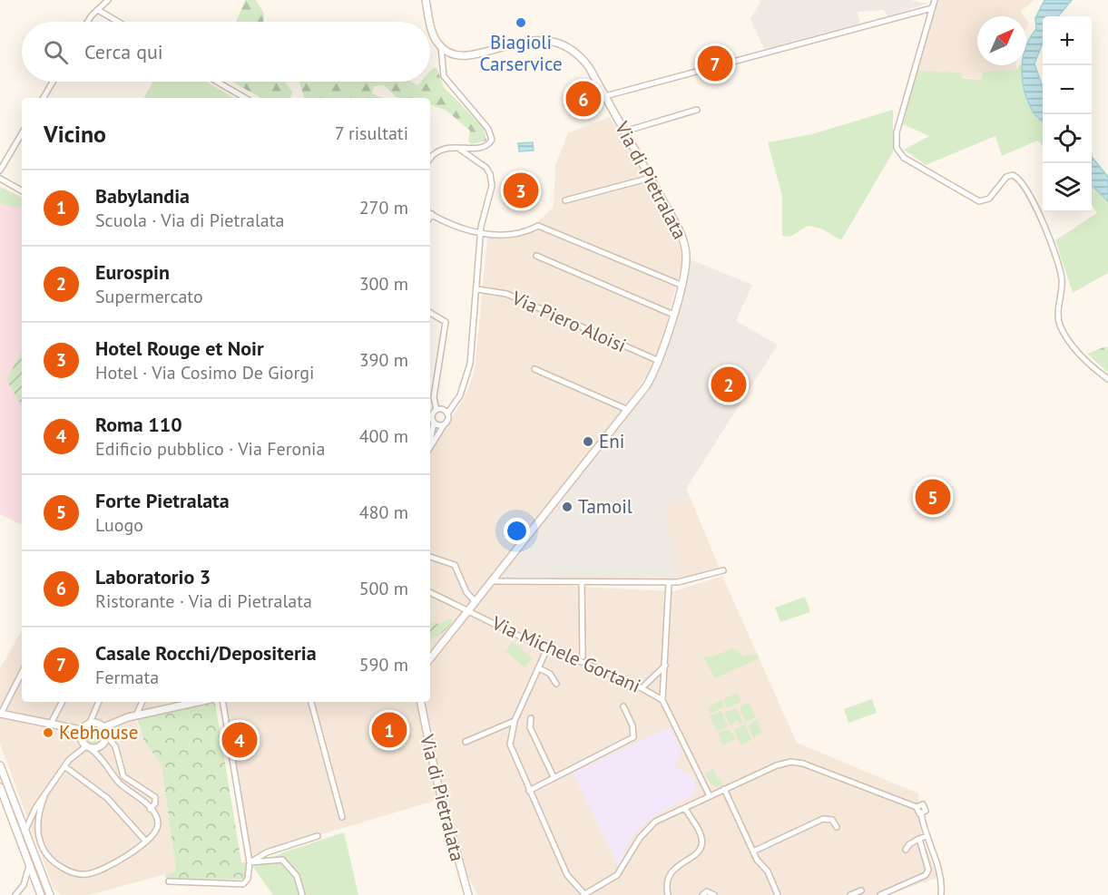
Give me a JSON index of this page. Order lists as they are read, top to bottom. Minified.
{"streets":{"street":["Via di Pietralata","Via Piero Aloisi","Via Michele Gortani"]},"crossings":[["Via di Pietralata","Via Piero Aloisi"],["Via di Pietralata","Via Michele Gortani"]],"places":["Biagioli Carservice","Eni","Tamoil","Kebhouse"],"north":"top right","page":{"map_buttons":["+","−"],"search":"Cerca qui","pins":["7","6","3","2","5","1","4"],"heading":["Vicino","7 risultati"],"list":[{"mark":"1","name":"Babylandia","note":"Scuola · Via di Pietralata","value":"270 m"},{"mark":"2","name":"Eurospin","note":"Supermercato","value":"300 m"},{"mark":"3","name":"Hotel Rouge et Noir","note":"Hotel · Via Cosimo De Giorgi","value":"390 m"},{"mark":"4","name":"Roma 110","note":"Edificio pubblico · Via Feronia","value":"400 m"},{"mark":"5","name":"Forte Pietralata","note":"Luogo","value":"480 m"},{"mark":"6","name":"Laboratorio 3","note":"Ristorante · Via di Pietralata","value":"500 m"},{"mark":"7","name":"Casale Rocchi/Depositeria","note":"Fermata","value":"590 m"}]}}
